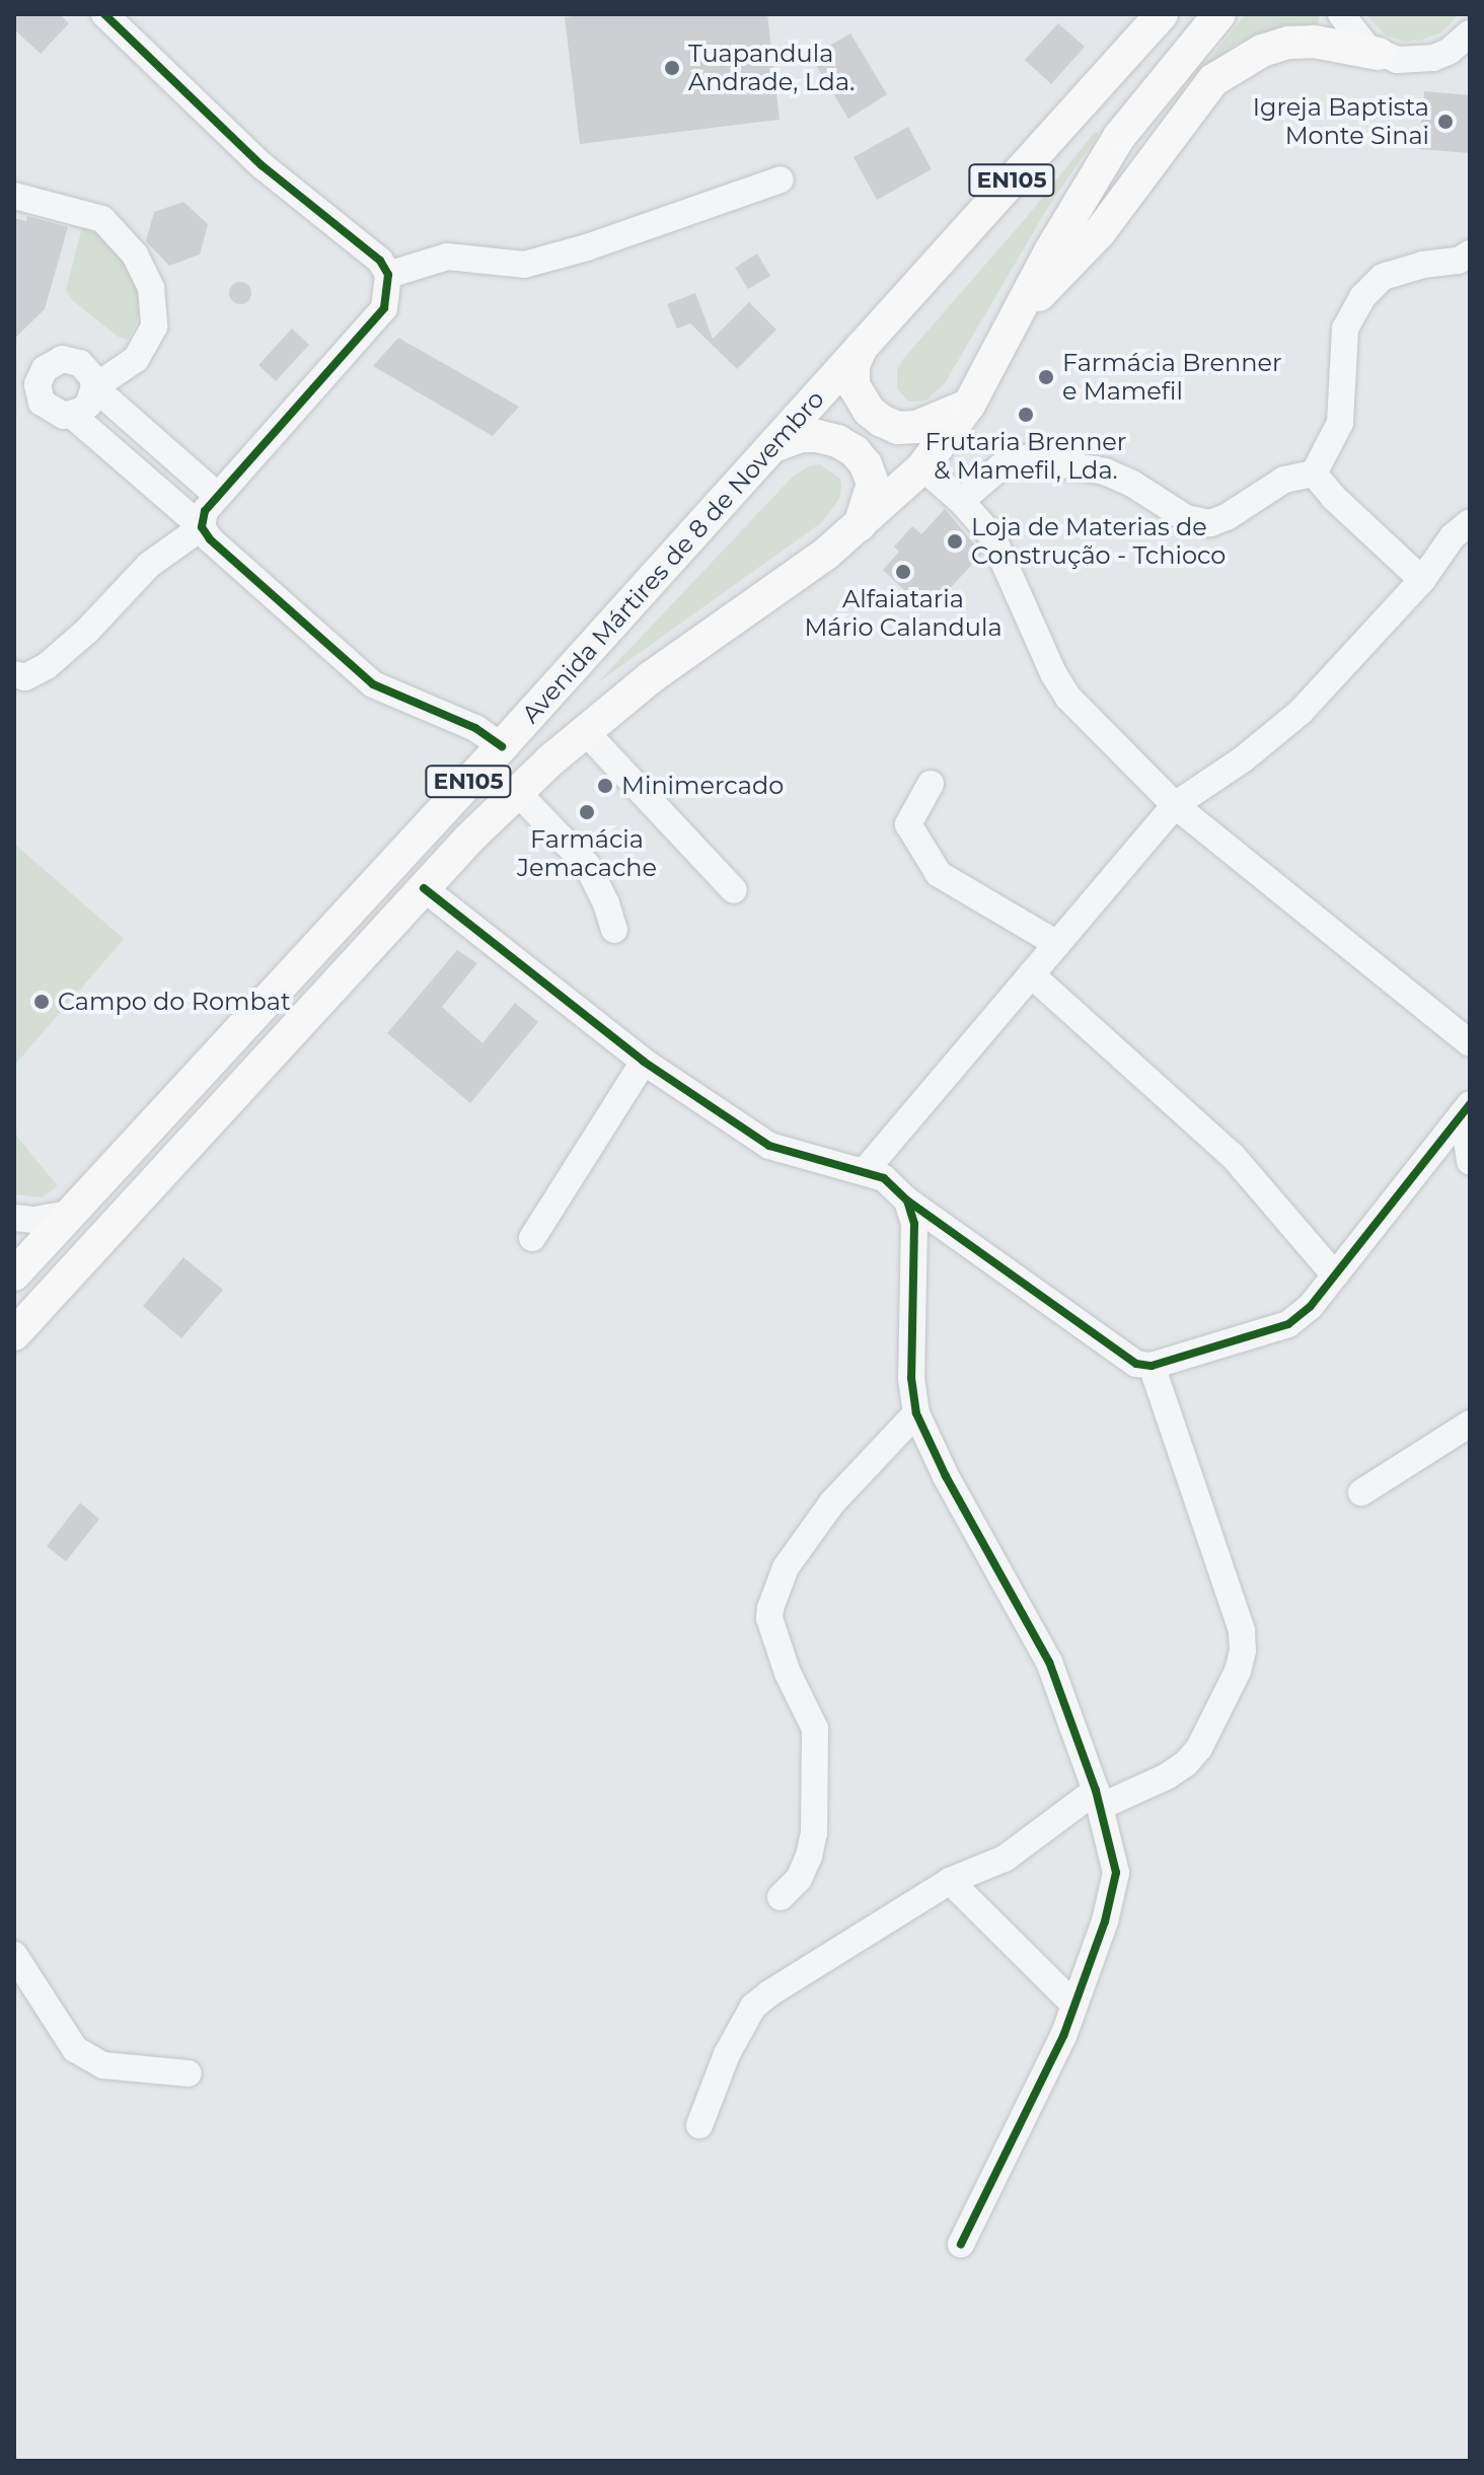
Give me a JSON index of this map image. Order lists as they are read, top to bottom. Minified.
{"streets":{"main road":["EN105","Avenida Mártires de 8 de Novembro"]},"places":["Tuapandula Andrade, Lda.","Igreja Baptista Monte Sinai","Farmácia Brenner e Mamefil","Frutaria Brenner & Mamefil, Lda.","Loja de Materias de Construção - Tchioco","Alfaiataria Mário Calandula","Minimercado","Farmácia Jemacache","Campo do Rombat"]}
